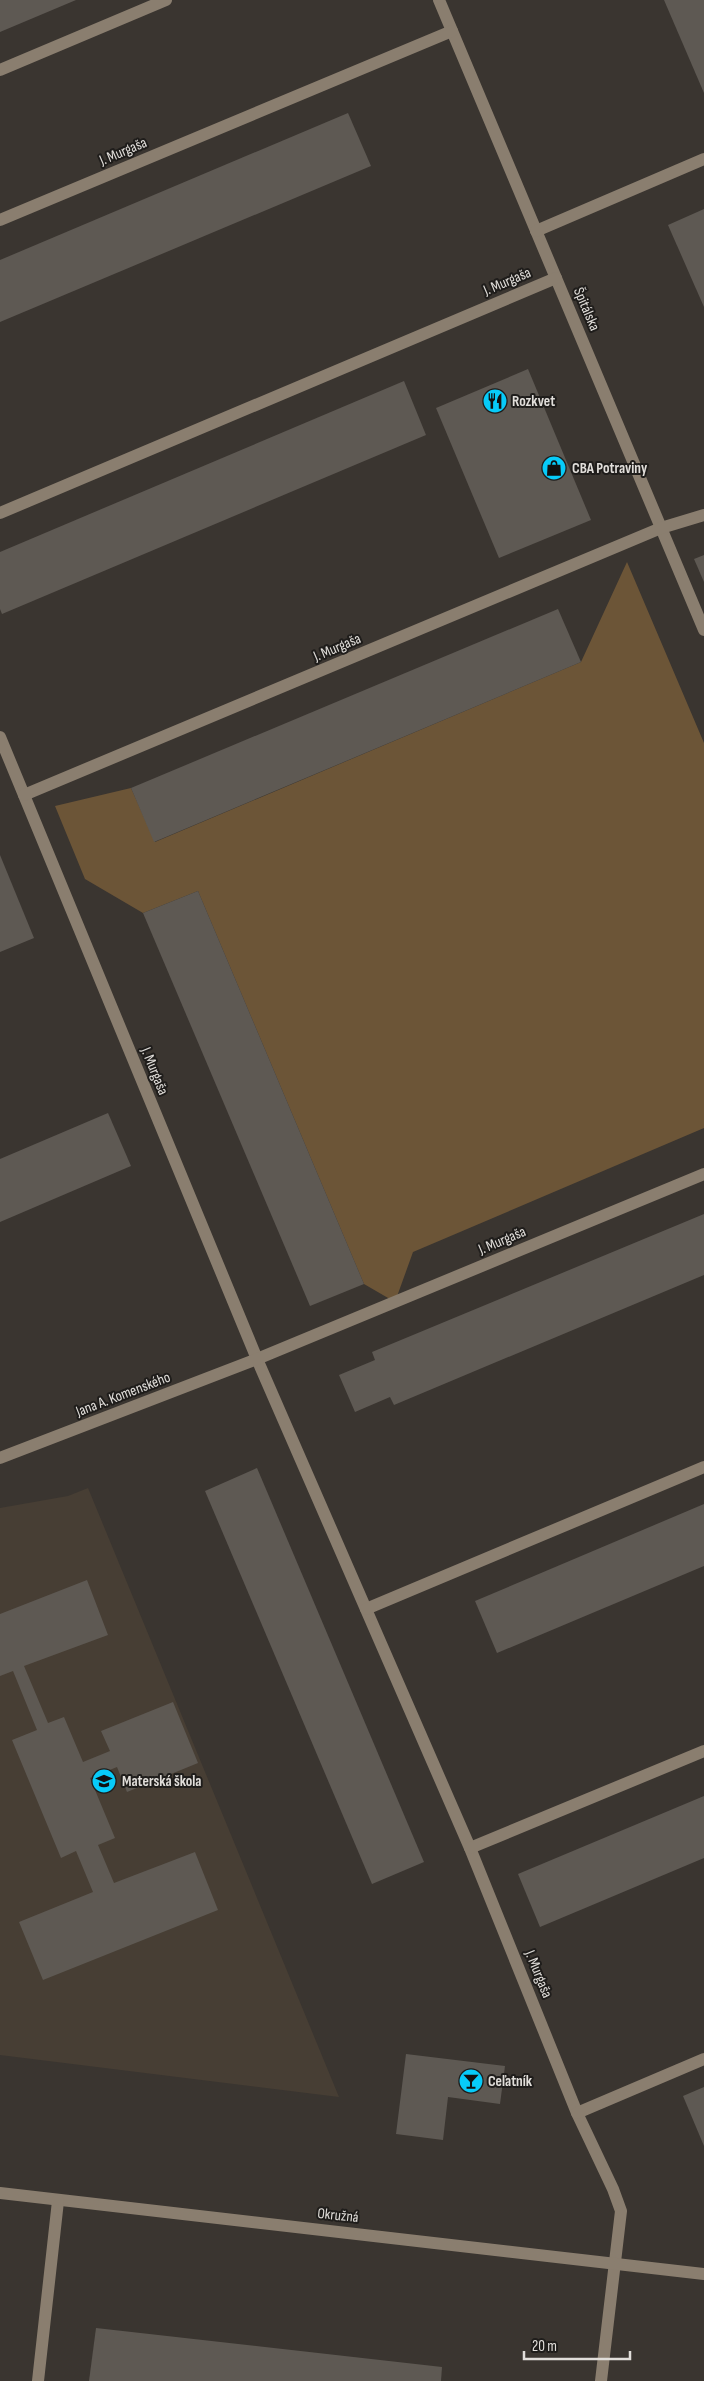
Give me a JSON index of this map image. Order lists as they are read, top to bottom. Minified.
{"streets":{"street":["J. Murgaša","Špitálska","Jana A. Komenského","Okružná"]},"crossings":[["J. Murgaša","Špitálska"],["J. Murgaša","Jana A. Komenského"],["J. Murgaša","Okružná"]],"places":{"restaurant":["Rozkvet"],"shop":["CBA Potraviny"],"school or university":["Materská škola"],"bar":["Ceľatník"]},"scale_bar":"20 m"}
